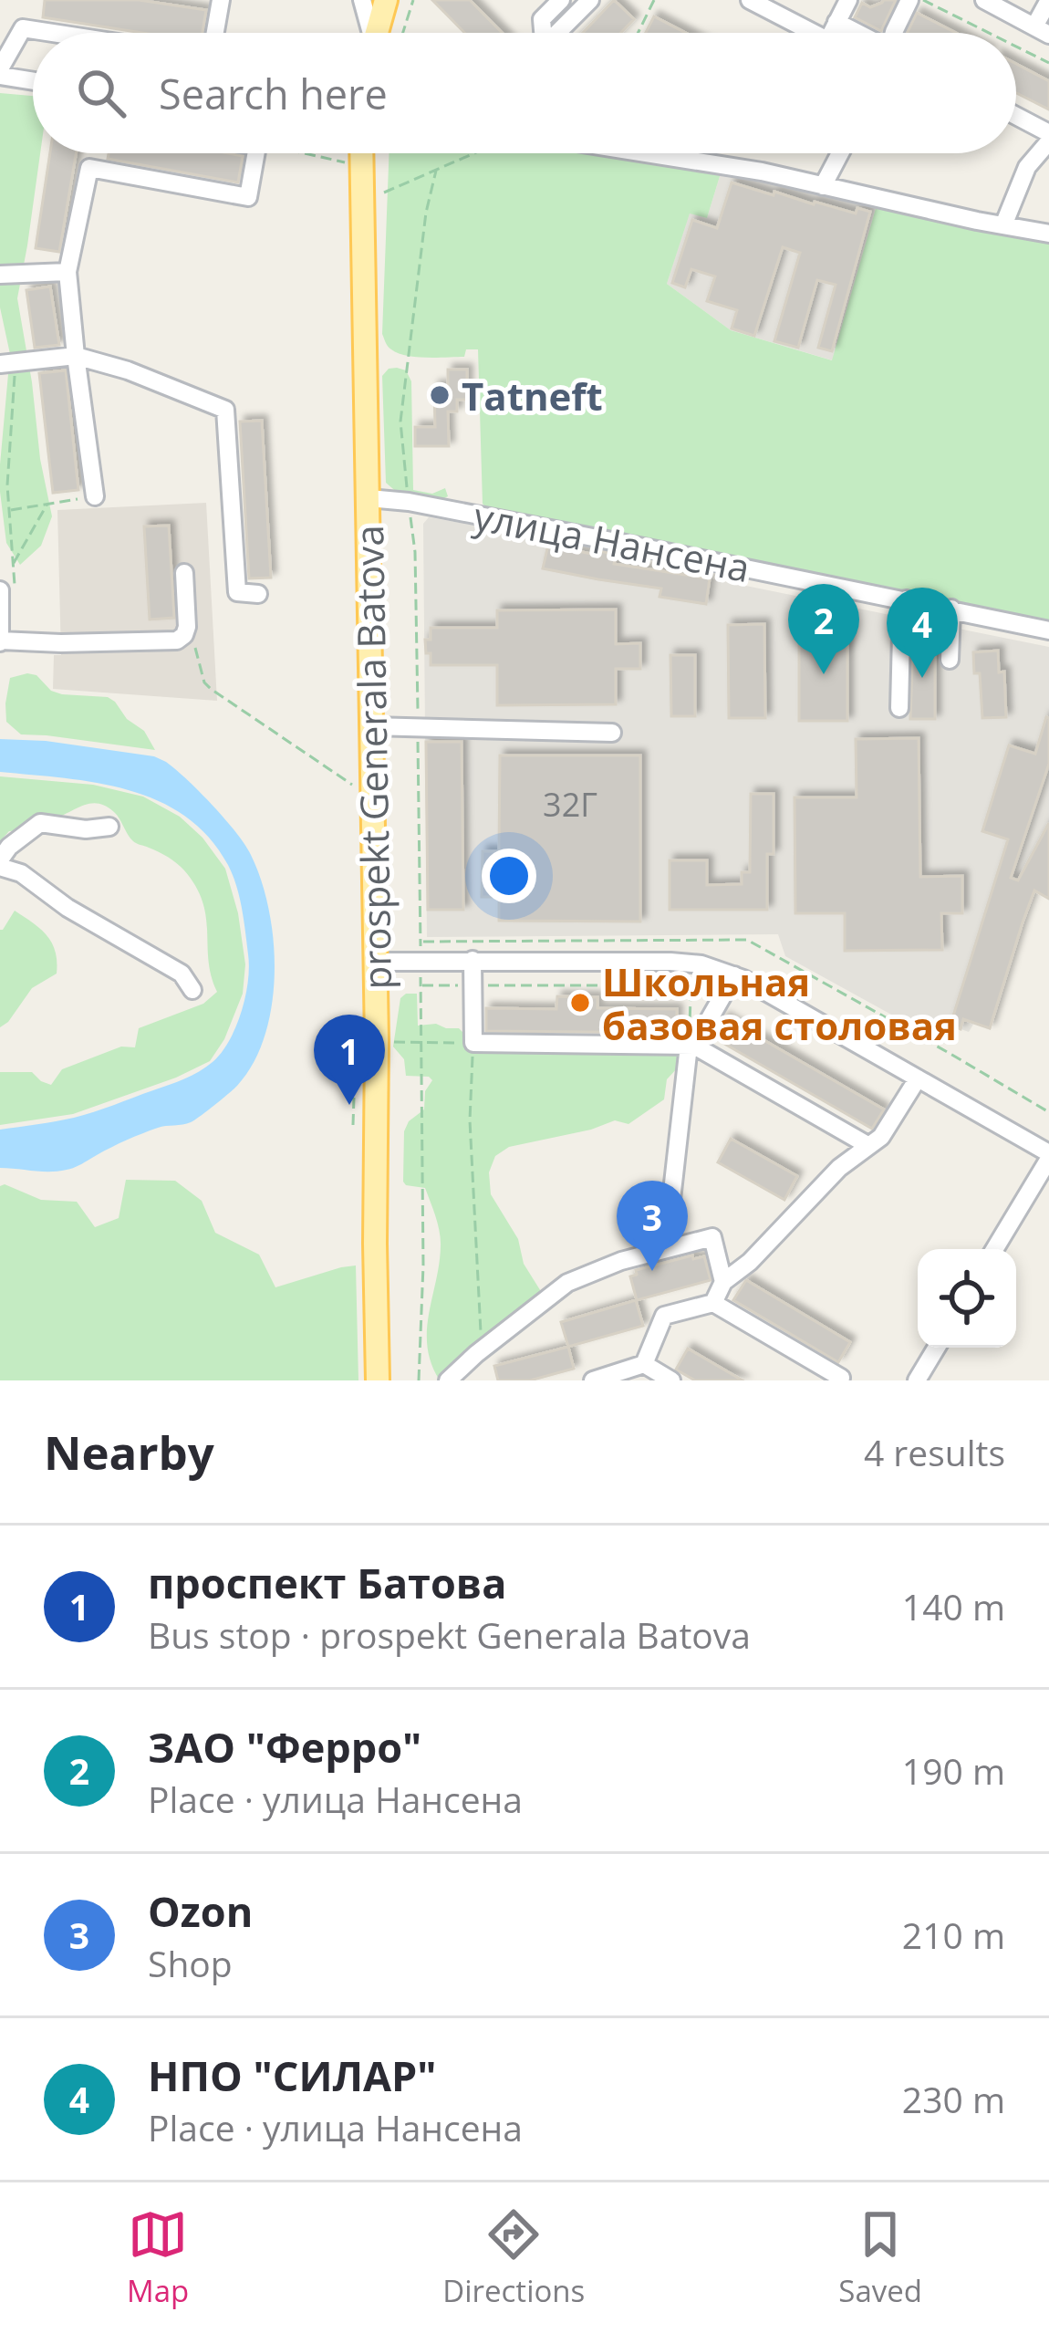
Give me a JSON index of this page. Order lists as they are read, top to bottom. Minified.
{"streets":{"main road":["prospekt Generala Batova"],"street":["улица Нансена"]},"crossings":[["улица Нансена","prospekt Generala Batova"]],"places":["Tatneft","Школьная базовая столовая"],"house_numbers":["32Г"],"page":{"search":"Search here","pins":["2","4","1","3"],"heading":["Nearby","4 results"],"list":[{"mark":"1","name":"проспект Батова","note":"Bus stop · prospekt Generala Batova","value":"140 m"},{"mark":"2","name":"ЗАО \"Ферро\"","note":"Place · улица Нансена","value":"190 m"},{"mark":"3","name":"Ozon","note":"Shop","value":"210 m"},{"mark":"4","name":"НПО \"СИЛАР\"","note":"Place · улица Нансена","value":"230 m"}],"nav":["Map","Directions","Saved"]}}
